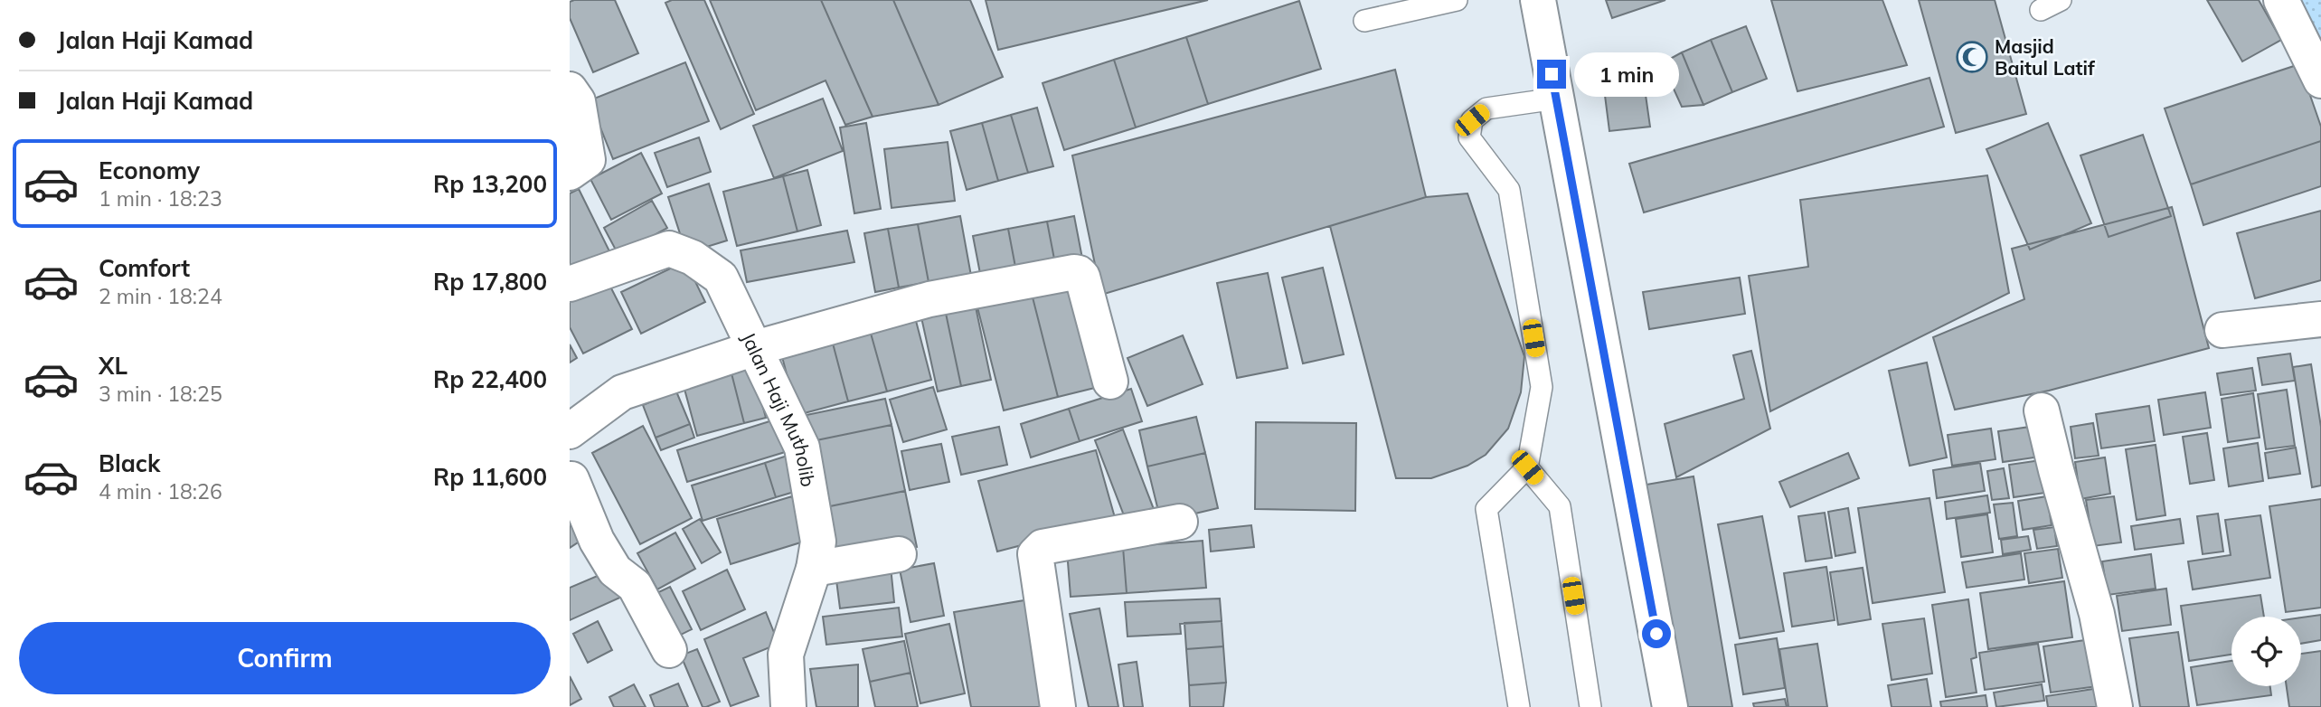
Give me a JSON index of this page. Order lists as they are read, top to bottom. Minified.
{"streets":{"street":["Jalan Haji Mutholib"]},"places":{"mosque":["Masjid Baitul Latif"]},"page":{"banner":["Jalan Haji Kamad","Jalan Haji Kamad"],"bubble":"1 min","list":[{"name":"Economy","note":"1 min · 18:23","value":"Rp 13,200"},{"name":"Comfort","note":"2 min · 18:24","value":"Rp 17,800"},{"name":"XL","note":"3 min · 18:25","value":"Rp 22,400"},{"name":"Black","note":"4 min · 18:26","value":"Rp 11,600"}],"buttons":"Confirm"}}
